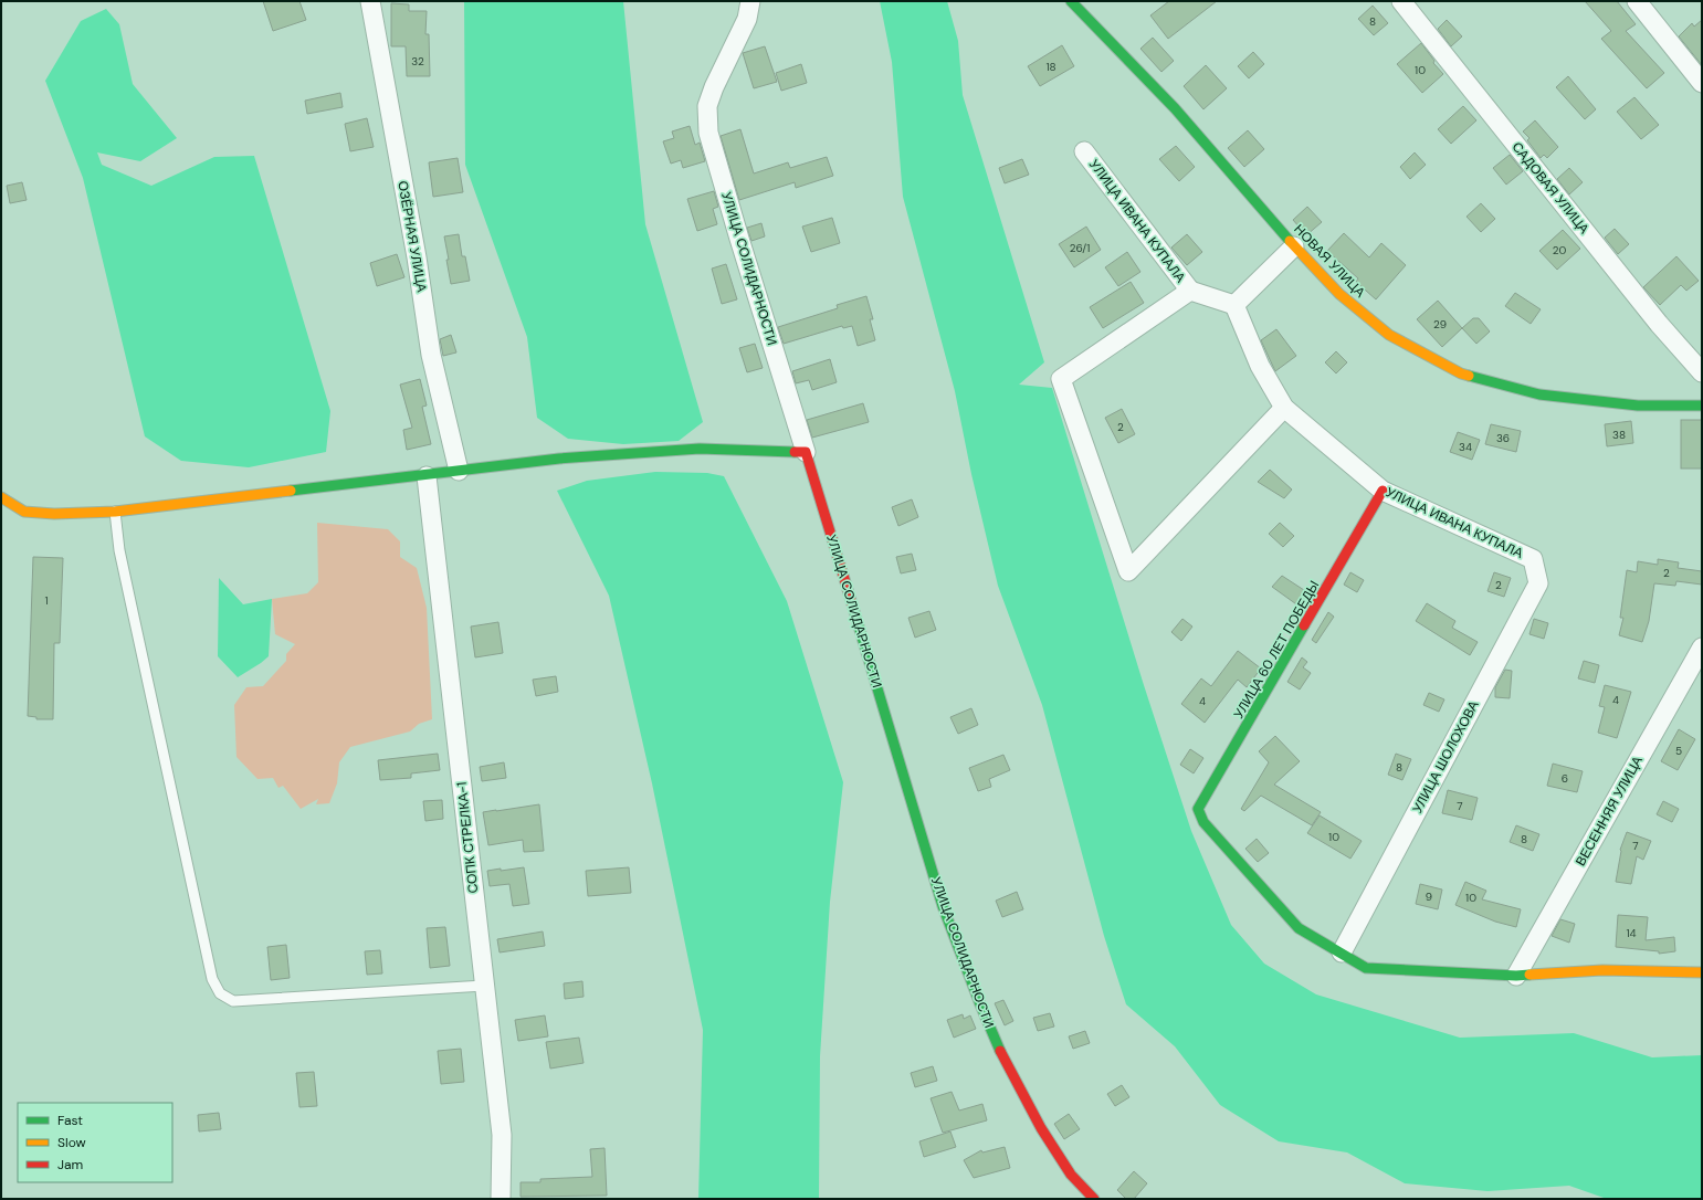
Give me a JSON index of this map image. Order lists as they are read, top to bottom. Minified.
{"streets":{"street":["САДОВАЯ УЛИЦА","УЛИЦА ИВАНА КУПАЛА","ОЗЁРНАЯ УЛИЦА","НОВАЯ УЛИЦА","УЛИЦА СОЛИДАРНОСТИ","УЛИЦА 60 ЛЕТ ПОБЕДЫ","УЛИЦА ШОЛОХОВА","ВЕСЕННЯЯ УЛИЦА","СОПК СТРЕЛКА-1"]},"crossings":[["УЛИЦА ИВАНА КУПАЛА","УЛИЦА 60 ЛЕТ ПОБЕДЫ"],["УЛИЦА ИВАНА КУПАЛА","УЛИЦА ШОЛОХОВА"],["УЛИЦА 60 ЛЕТ ПОБЕДЫ","УЛИЦА ШОЛОХОВА"]],"house_numbers":["8","32","18","10","26/1","20","29","2","38","36","34","2","2","1","4","4","5","8","6","7","10","8","7","9","10","14"],"legend":["Fast","Slow","Jam"]}
